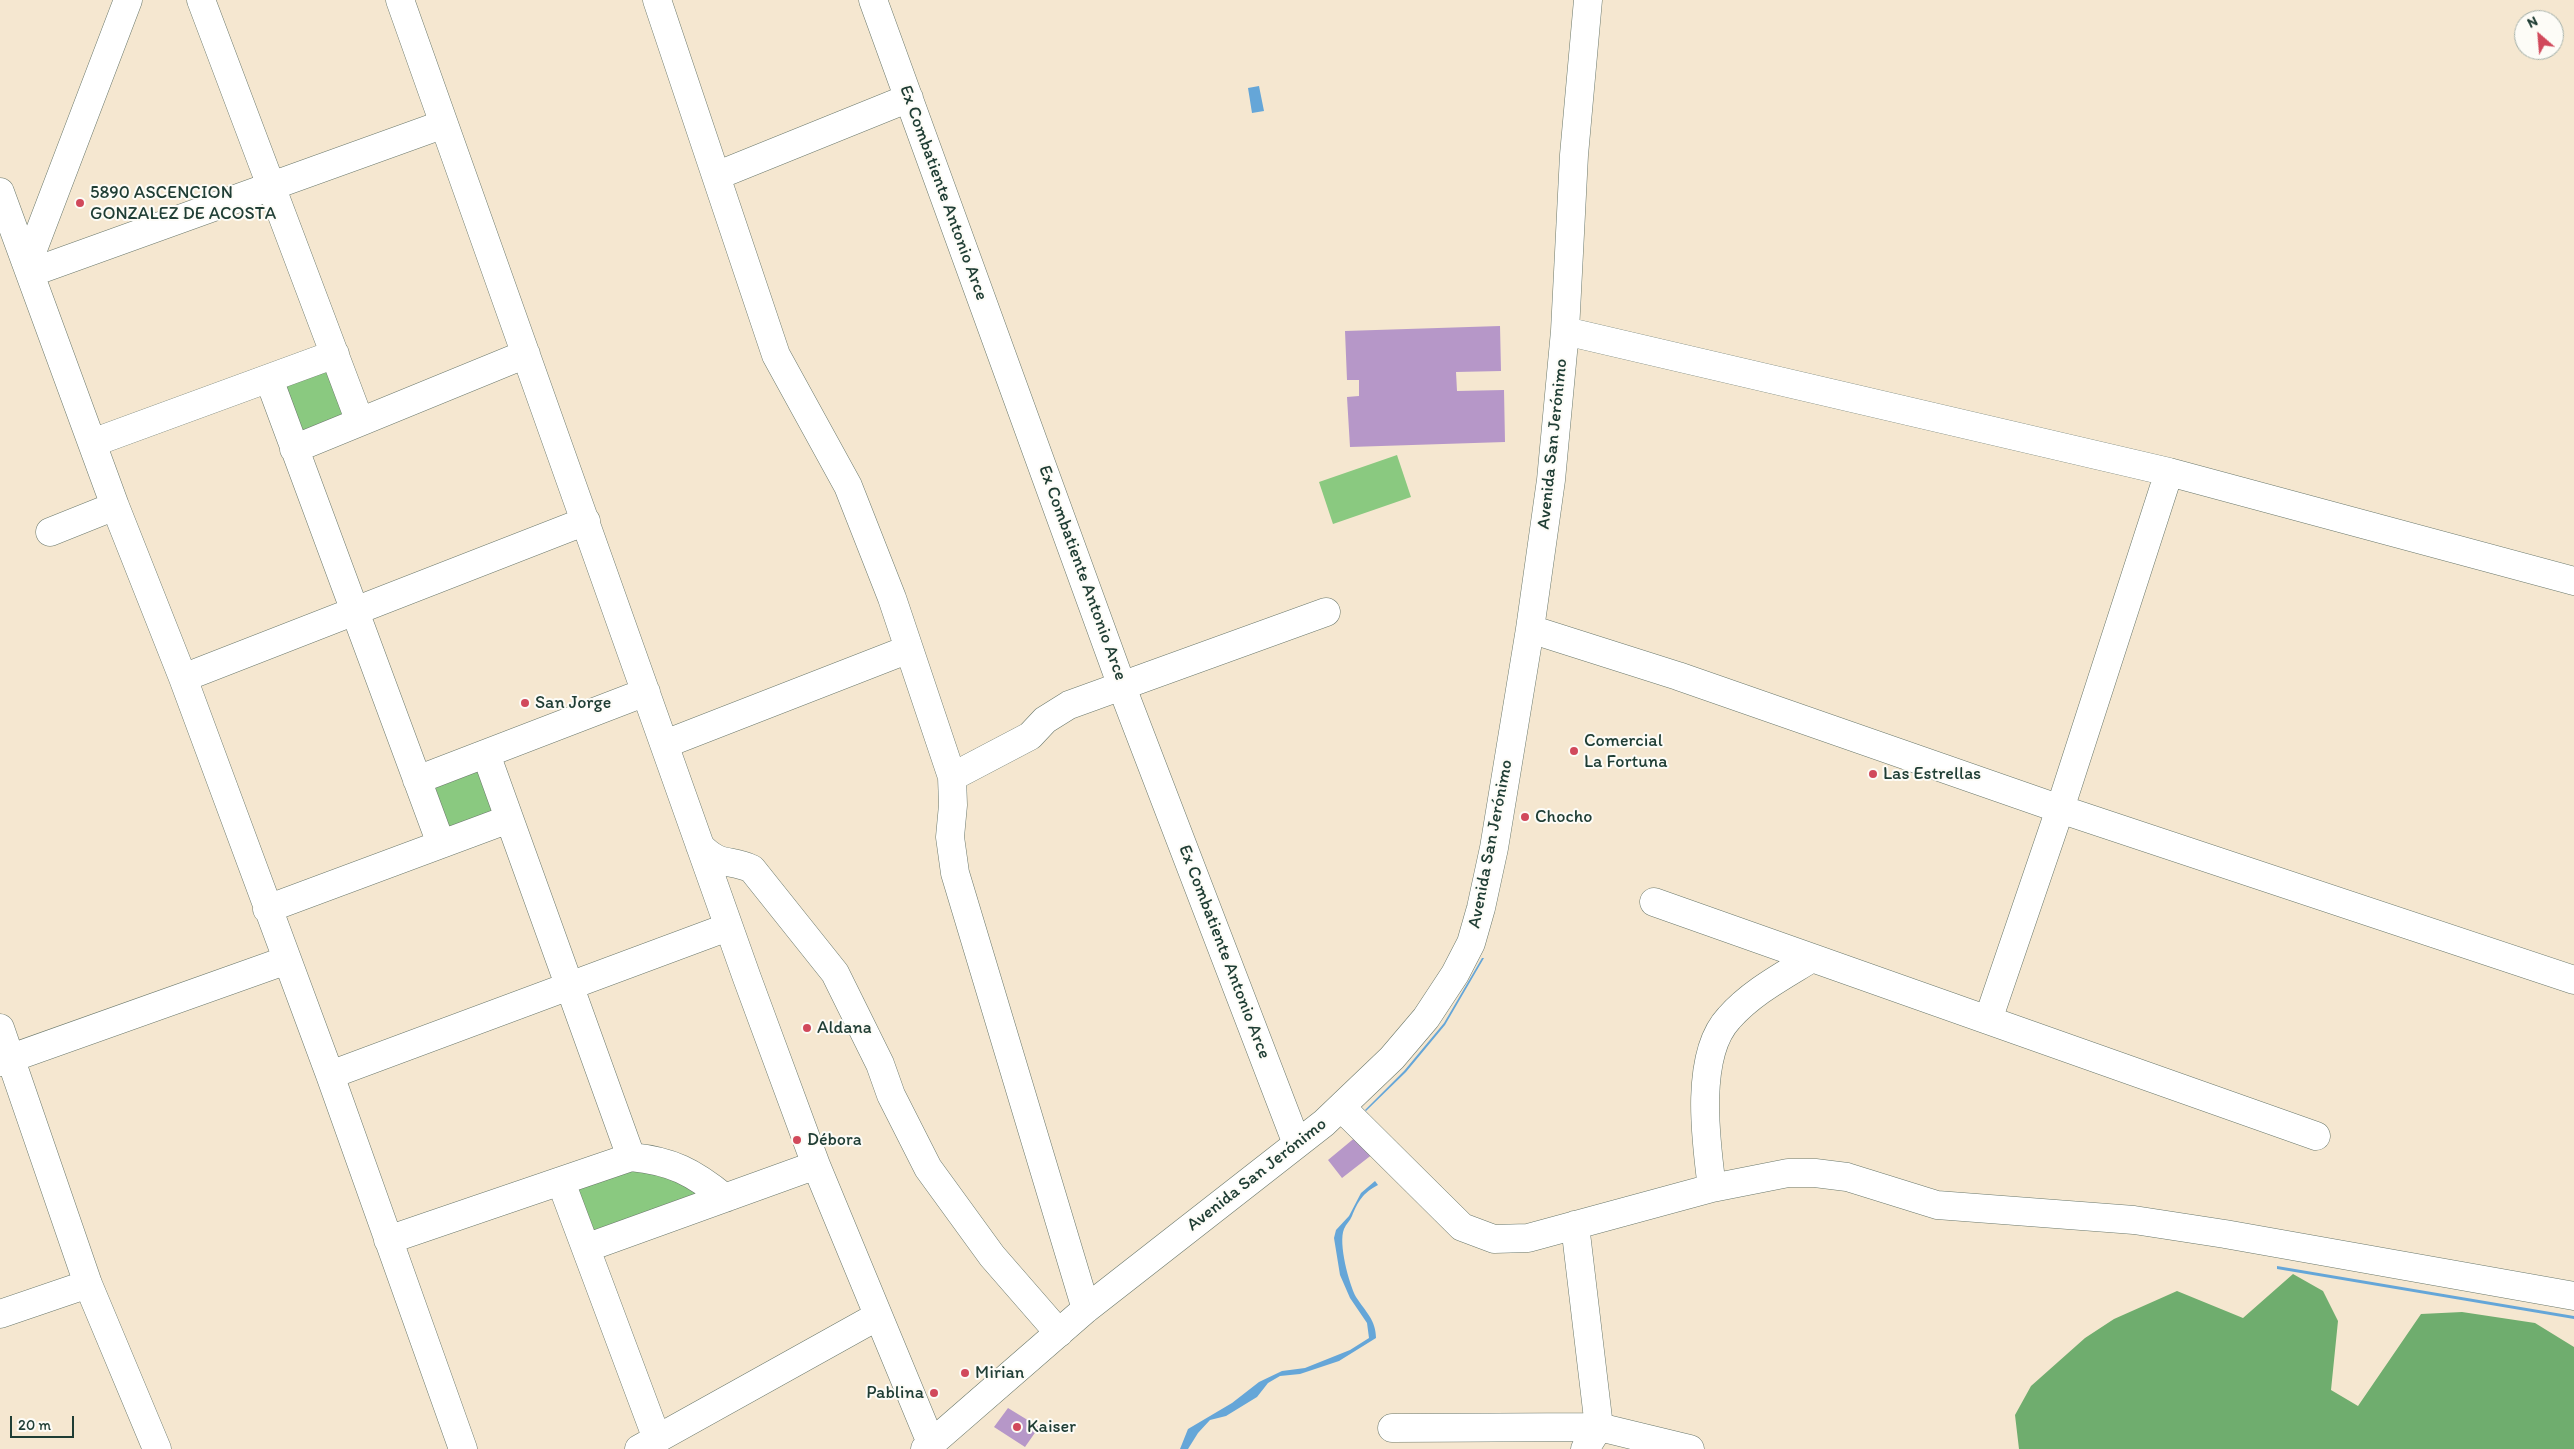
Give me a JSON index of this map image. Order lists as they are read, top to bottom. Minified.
{"streets":{"street":["Ex Combatiente Antonio Arce","Avenida San Jerónimo"]},"crossings":[["Ex Combatiente Antonio Arce","Avenida San Jerónimo"]],"places":["5890 ASCENCION GONZALEZ DE ACOSTA","San Jorge","Comercial La Fortuna","Las Estrellas","Chocho","Aldana","Débora","Mirian","Pablina","Kaiser"],"scale_bar":"20 m","north":"top left"}
